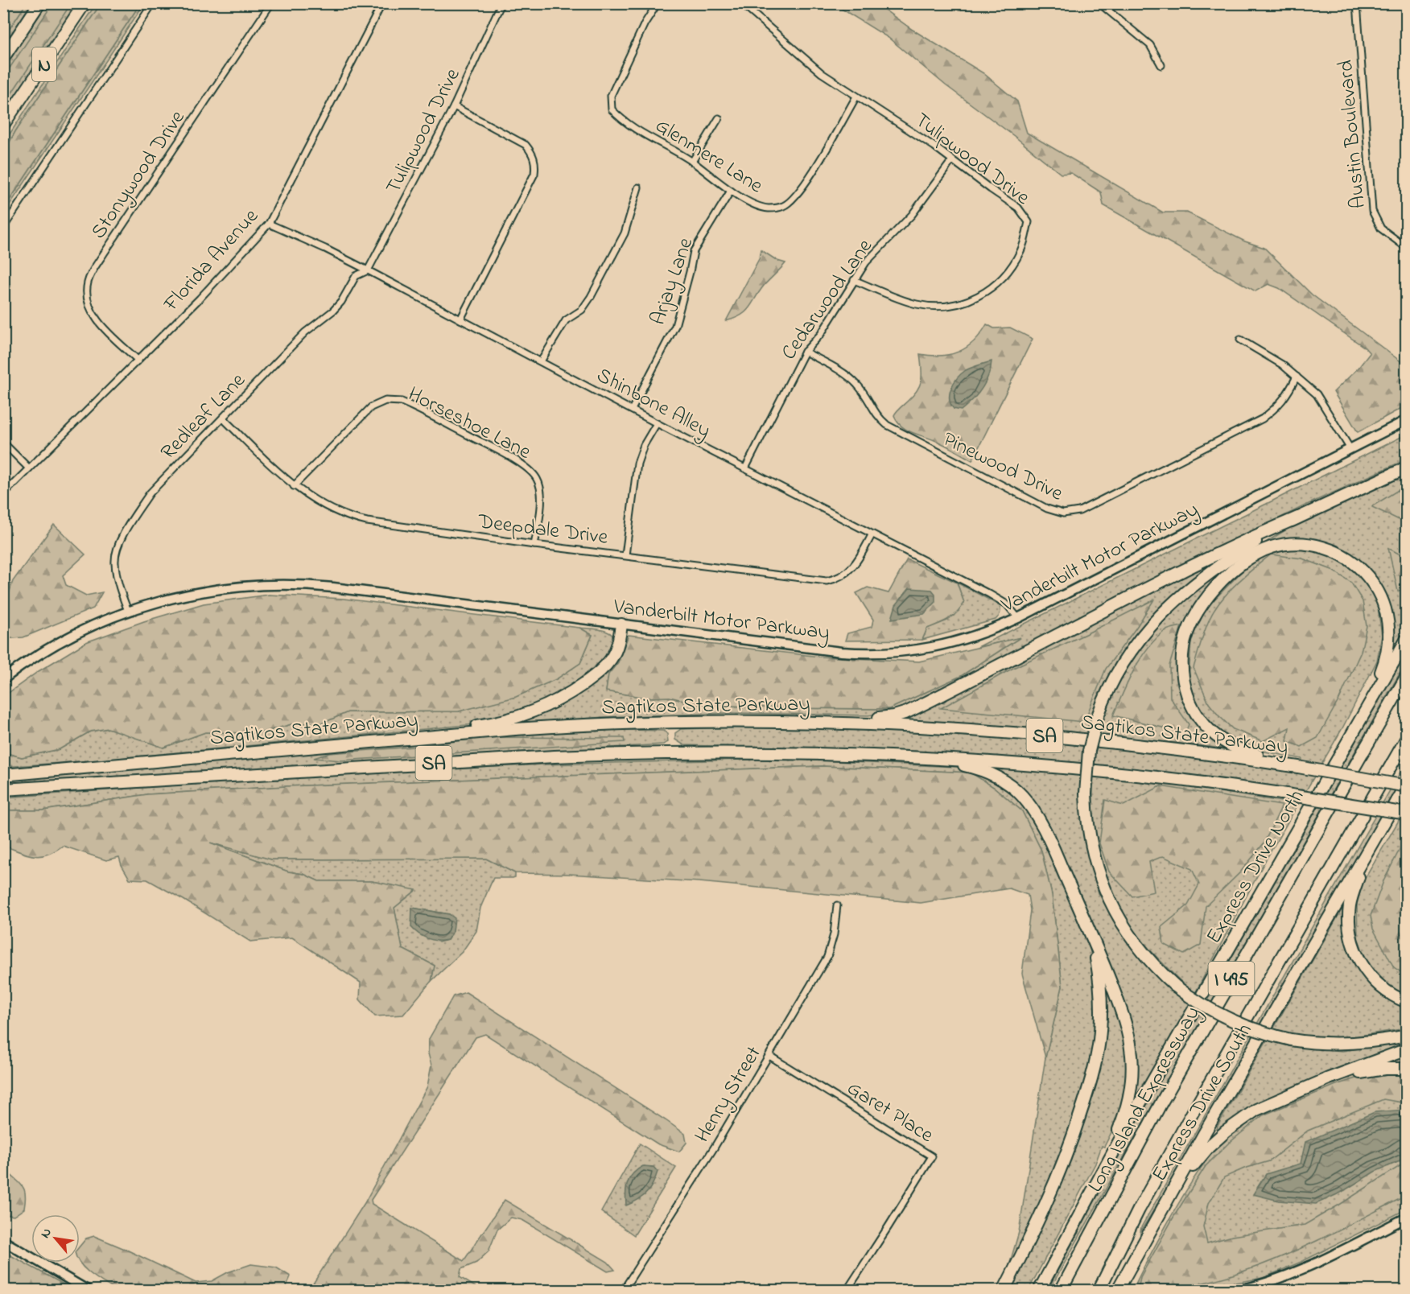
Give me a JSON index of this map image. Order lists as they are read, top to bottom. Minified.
{"streets":{"highway":["N","Sagtikos State Parkway","SA","Express Drive North","I 495","Long Island Expressway","Express Drive South"],"main road":["Vanderbilt Motor Parkway"],"street":["Tulipwood Drive","Austin Boulevard","Glenmere Lane","Stonywood Drive","Florida Avenue","Arjay Lane","Cedarwood Lane","Shinbone Alley","Redleaf Lane","Horseshoe Lane","Pinewood Drive","Deepdale Drive","Henry Street","Garet Place"]},"crossings":[["Tulipwood Drive","Glenmere Lane"],["Tulipwood Drive","Cedarwood Lane"],["Tulipwood Drive","Shinbone Alley"],["Tulipwood Drive","Redleaf Lane"],["Glenmere Lane","Arjay Lane"],["Stonywood Drive","Florida Avenue"],["Florida Avenue","Shinbone Alley"],["Arjay Lane","Shinbone Alley"],["Cedarwood Lane","Shinbone Alley"],["Cedarwood Lane","Pinewood Drive"],["Shinbone Alley","Redleaf Lane"],["Shinbone Alley","Deepdale Drive"],["Shinbone Alley","Vanderbilt Motor Parkway"],["Redleaf Lane","Deepdale Drive"],["Redleaf Lane","Vanderbilt Motor Parkway"],["Horseshoe Lane","Deepdale Drive"],["Henry Street","Garet Place"]],"north":"top left"}
